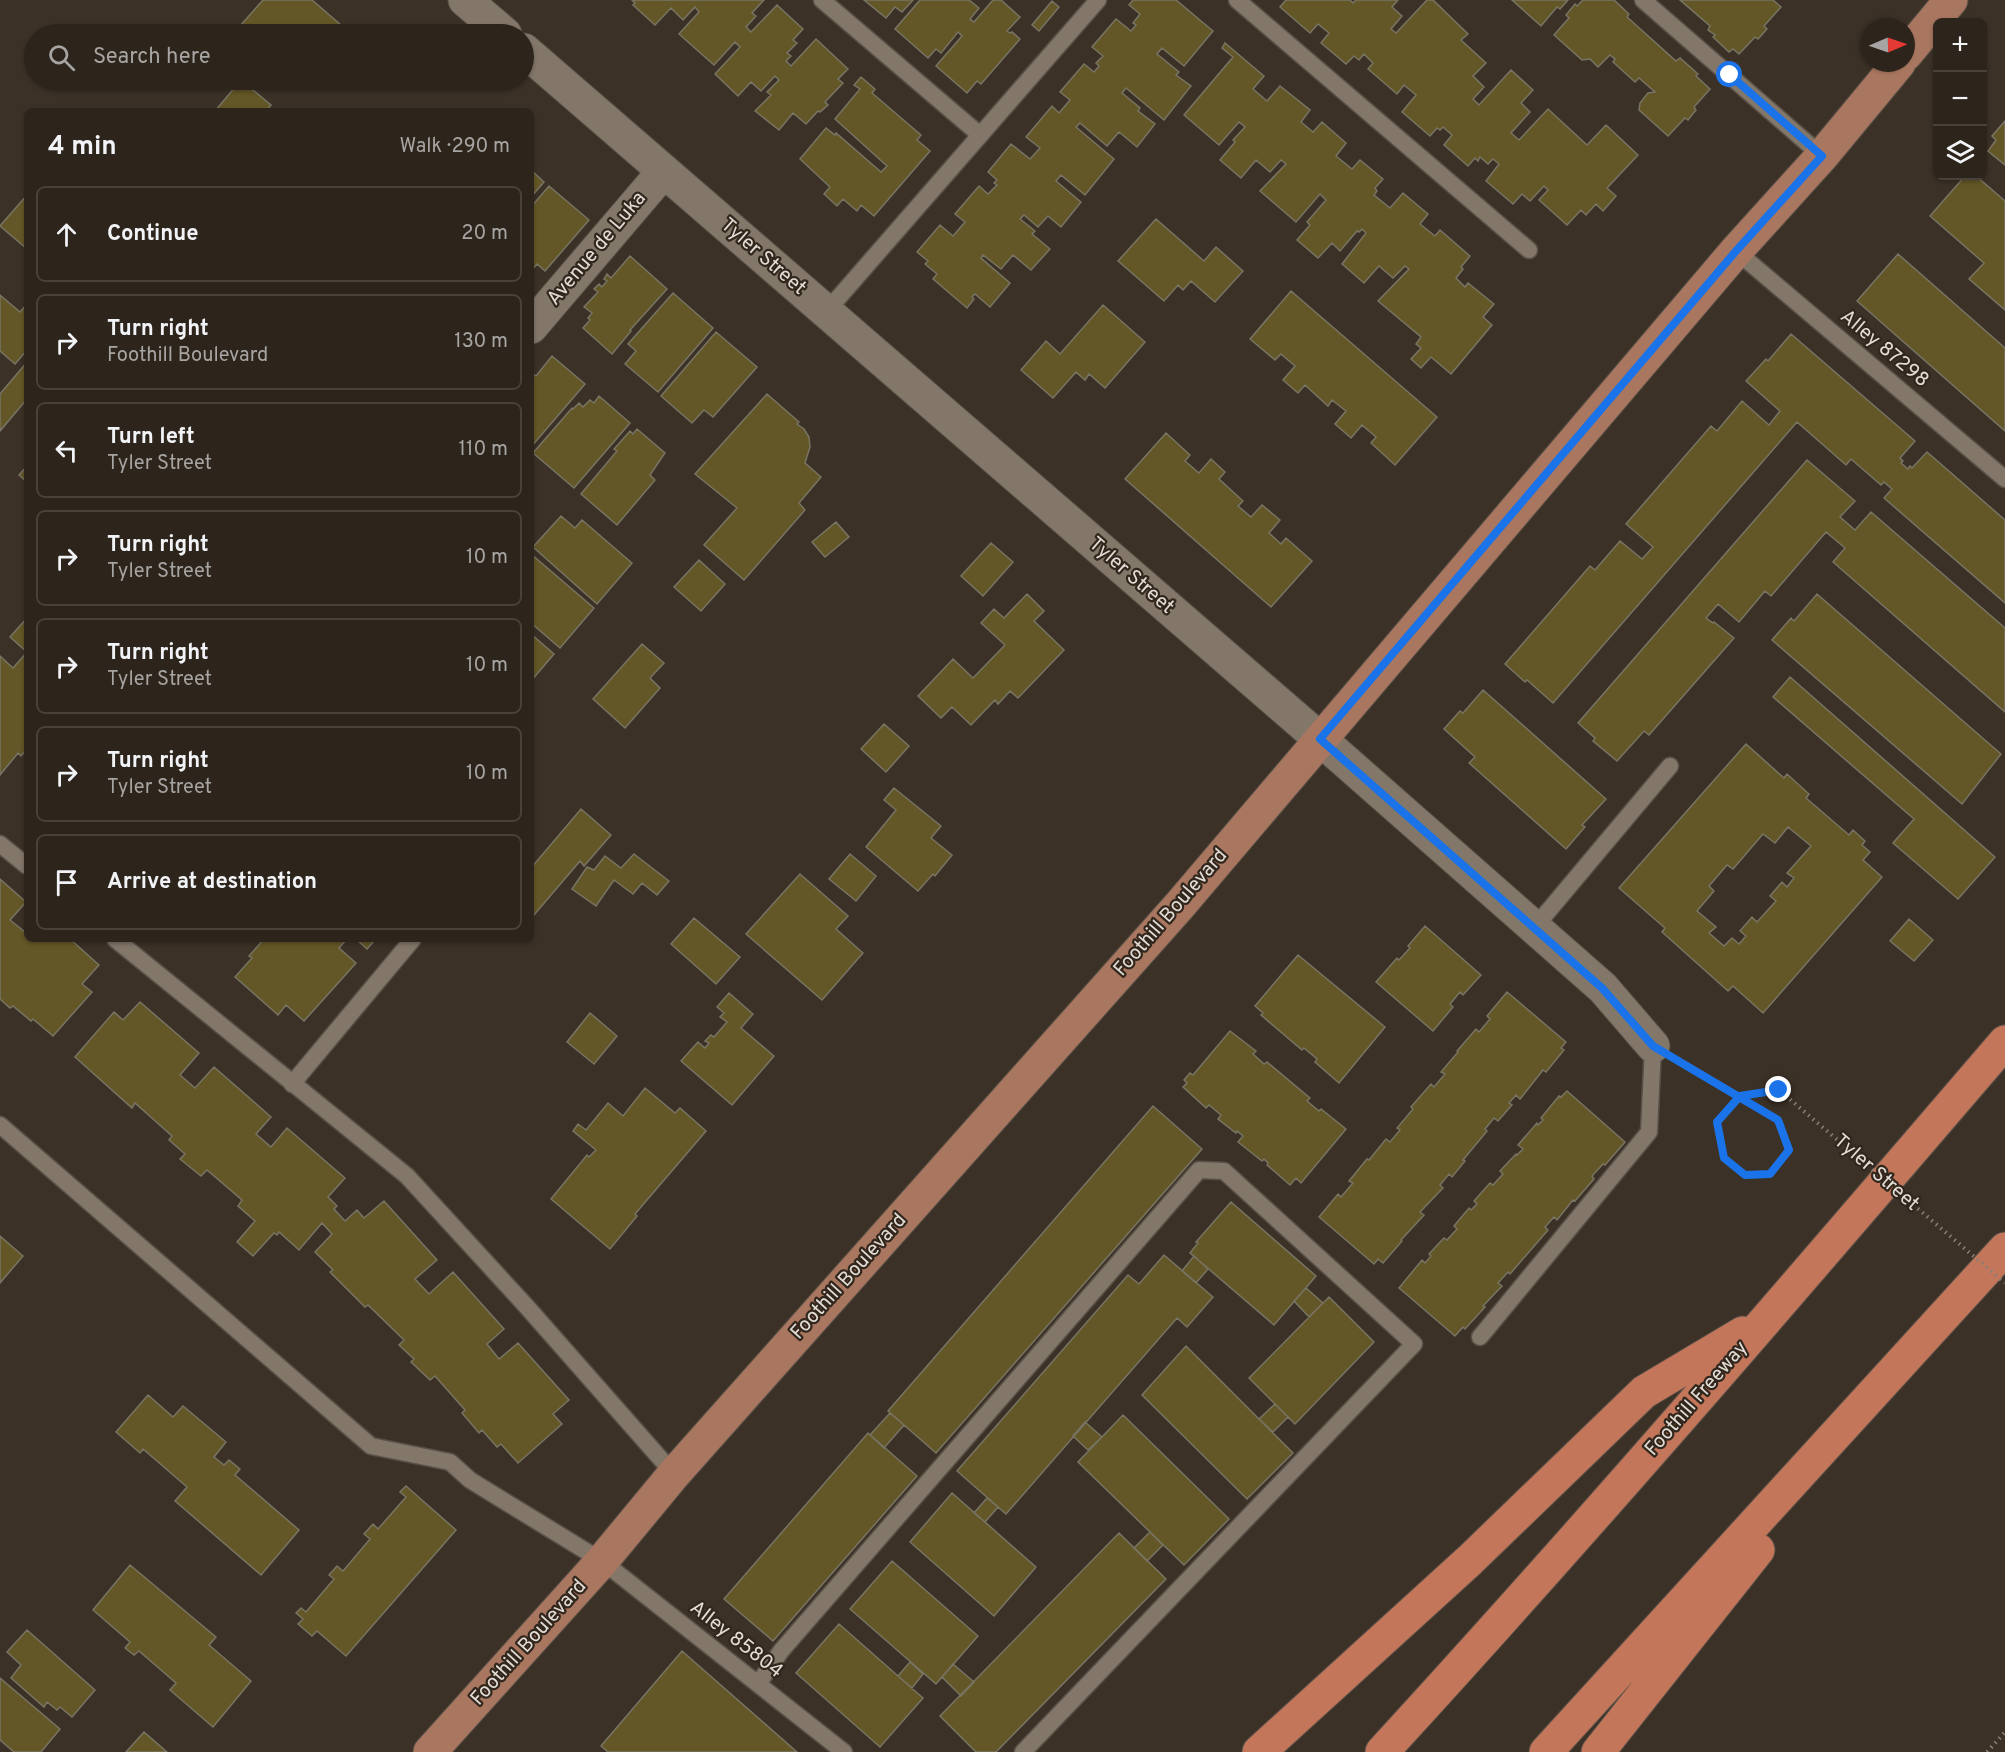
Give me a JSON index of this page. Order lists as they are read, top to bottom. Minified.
{"streets":{"highway":["Foothill Freeway"],"main road":["Foothill Boulevard"],"street":["Avenue de Luka","Tyler Street"],"lane":["Alley 87298","Alley 85804"]},"crossings":[["Avenue de Luka","Tyler Street"],["Tyler Street","Foothill Boulevard"],["Alley 87298","Foothill Boulevard"],["Foothill Boulevard","Alley 85804"]],"north":"right","page":{"map_buttons":["+","−"],"search":"Search here","heading":["4 min","Walk · 290 m"],"list":[["Continue","20 m"],["Turn right","Foothill Boulevard","130 m"],["Turn left","Tyler Street","110 m"],["Turn right","Tyler Street","10 m"],["Turn right","Tyler Street","10 m"],["Turn right","Tyler Street","10 m"],"Arrive at destination"]}}
